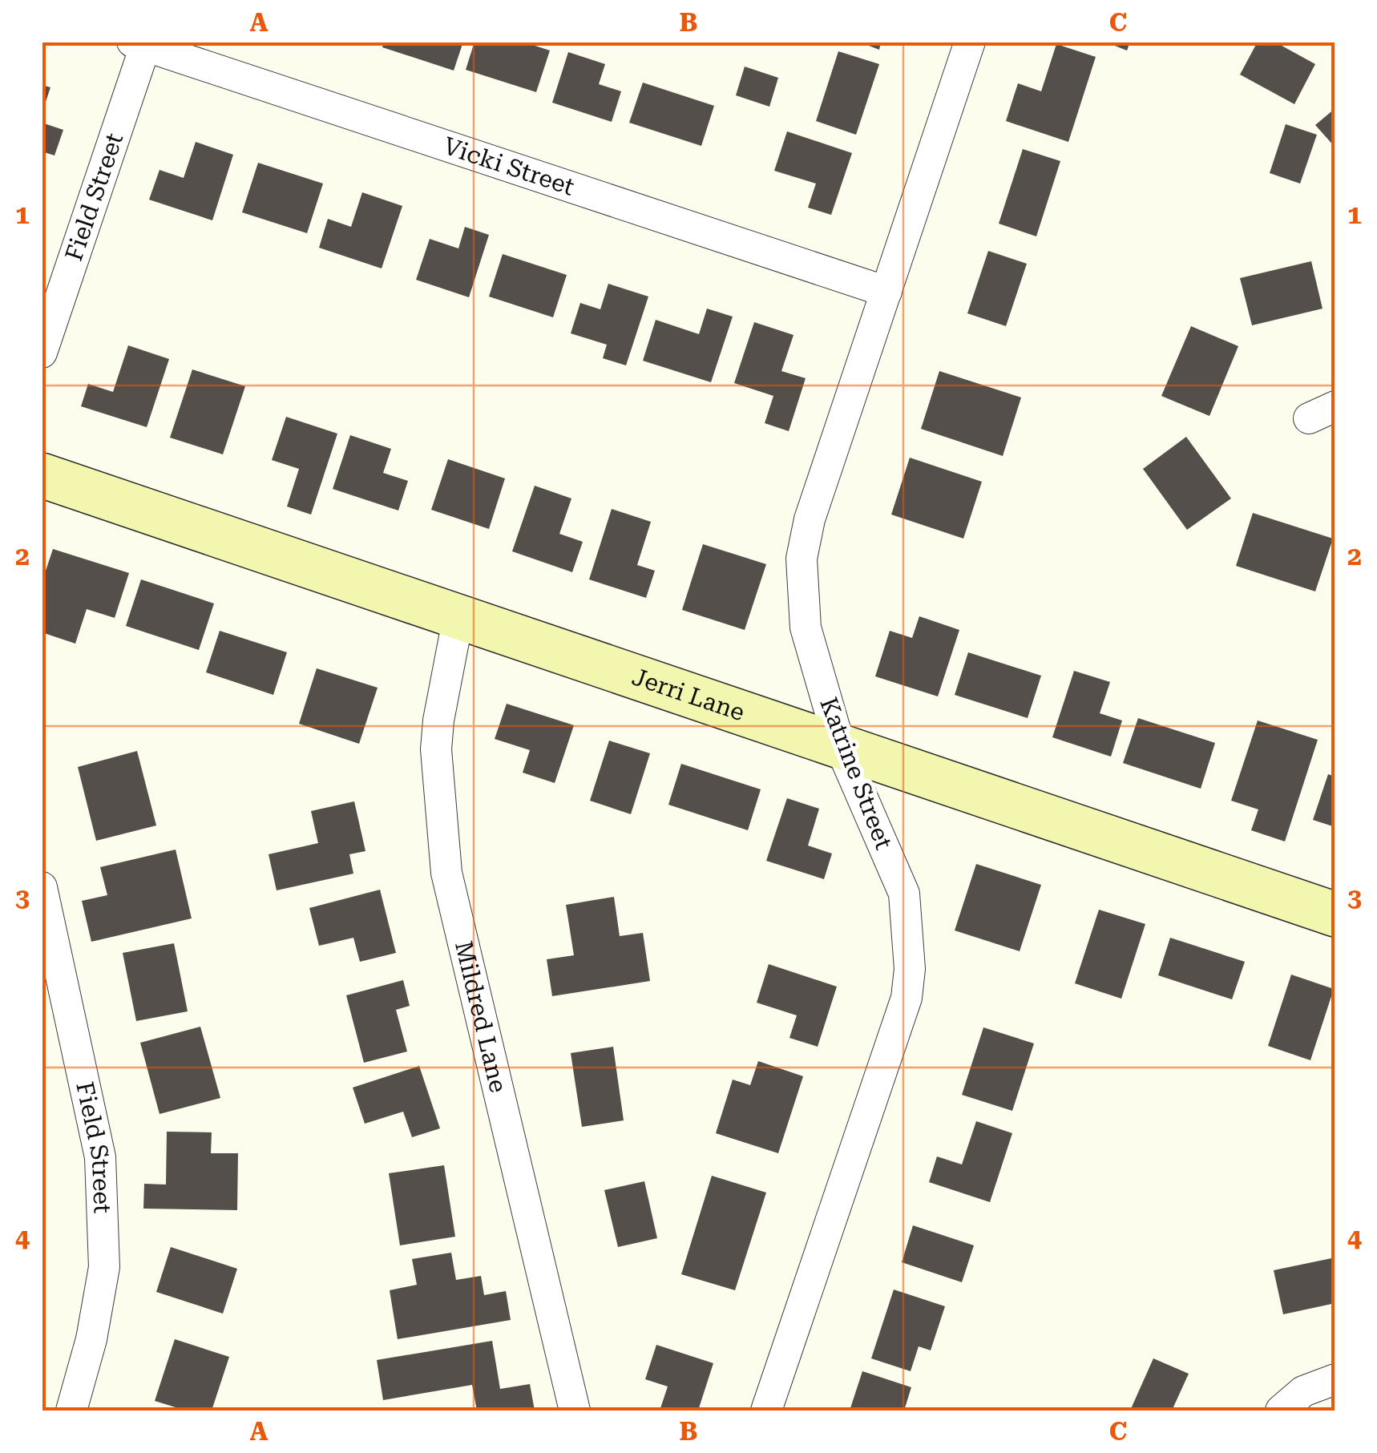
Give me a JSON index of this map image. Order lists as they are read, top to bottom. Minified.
{"streets":{"street":["Vicki Street","Field Street","Jerri Lane","Katrine Street","Mildred Lane"]},"crossings":[["Vicki Street","Field Street"],["Vicki Street","Katrine Street"],["Jerri Lane","Katrine Street"],["Jerri Lane","Mildred Lane"]],"grid":{"columns":["A","B","C"],"rows":["1","2","3","4"]}}
